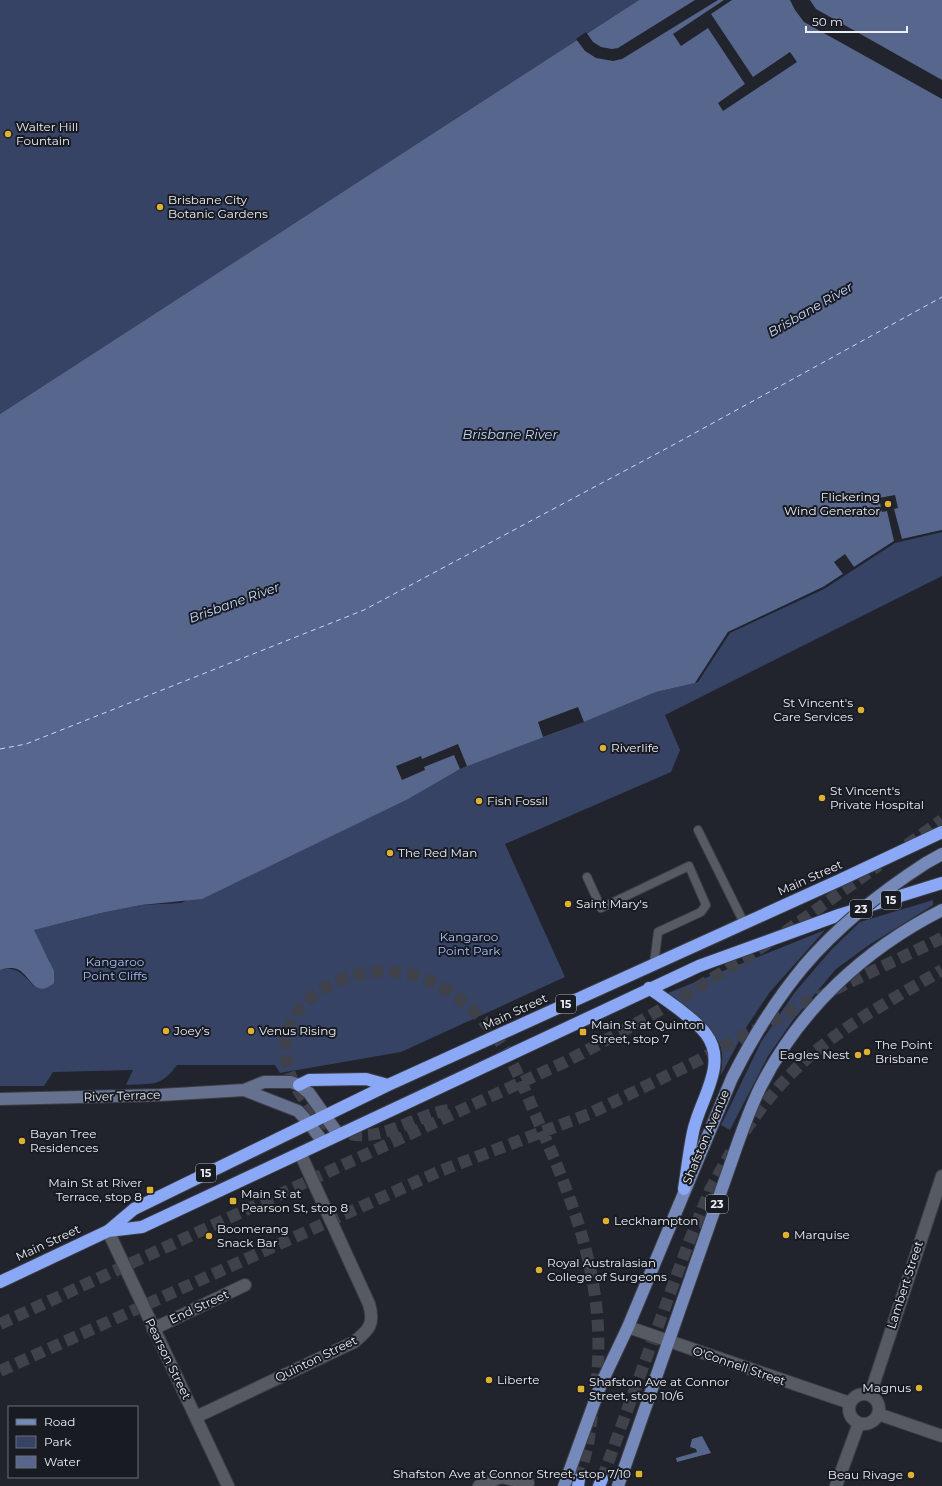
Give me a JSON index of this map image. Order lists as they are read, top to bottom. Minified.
{"streets":{"highway":["Main Street","15"],"main road":["23","River Terrace","Shafston Avenue"],"street":["Lambert Street","End Street","Pearson Street","Quinton Street","O'Connell Street"]},"crossings":[["Main Street","River Terrace"],["Main Street","Pearson Street"],["Main Street","Quinton Street"],["23","O'Connell Street"],["Shafston Avenue","O'Connell Street"],["Lambert Street","O'Connell Street"],["End Street","Pearson Street"],["Pearson Street","Quinton Street"]],"water":["Brisbane River"],"parks":["Kangaroo Point Park","Kangaroo Point Cliffs"],"places":{"other":["Walter Hill Fountain","Brisbane City Botanic Gardens","Flickering Wind Generator","St Vincent's Care Services","Riverlife","St Vincent's Private Hospital","Fish Fossil","The Red Man","Saint Mary's","Joey’s","Venus Rising","The Point Brisbane","Eagles Nest","Bayan Tree Residences","Leckhampton","Marquise","Boomerang Snack Bar","Royal Australasian College of Surgeons","Liberte","Magnus","Beau Rivage"],"transit":["Main St at Quinton Street, stop 7","Main St at River Terrace, stop 8","Main St at Pearson St, stop 8","Shafston Ave at Connor Street, stop 10/6","Shafston Ave at Connor Street, stop 7/10"]},"legend":["Road","Park","Water"],"scale_bar":"50 m"}
